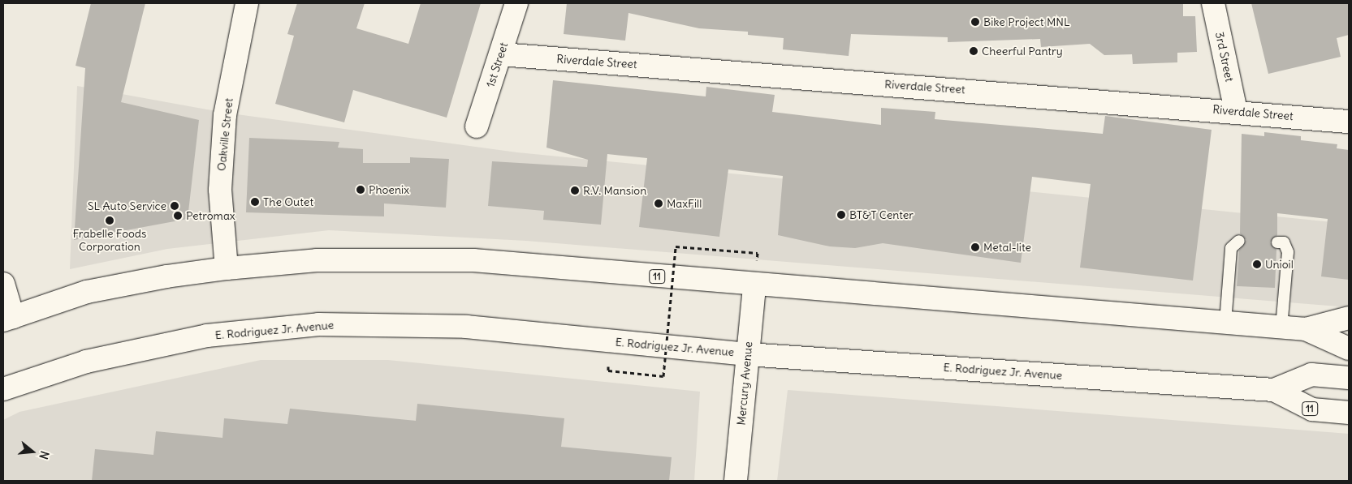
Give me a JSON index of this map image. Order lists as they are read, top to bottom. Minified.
{"streets":{"main road":["3rd Street","Riverdale Street","1st Street","Oakville Street","11","E. Rodriguez Jr. Avenue","Mercury Avenue"]},"crossings":[["3rd Street","Riverdale Street"],["Riverdale Street","1st Street"],["Oakville Street","11"],["11","E. Rodriguez Jr. Avenue"],["11","Mercury Avenue"],["E. Rodriguez Jr. Avenue","Mercury Avenue"]],"places":["Bike Project MNL","Cheerful Pantry","Phoenix","R.V. Mansion","The Outet","MaxFill","SL Auto Service","BT&T Center","Petromax","Frabelle Foods Corporation","Metal-lite","Unioil"],"north":"right"}
